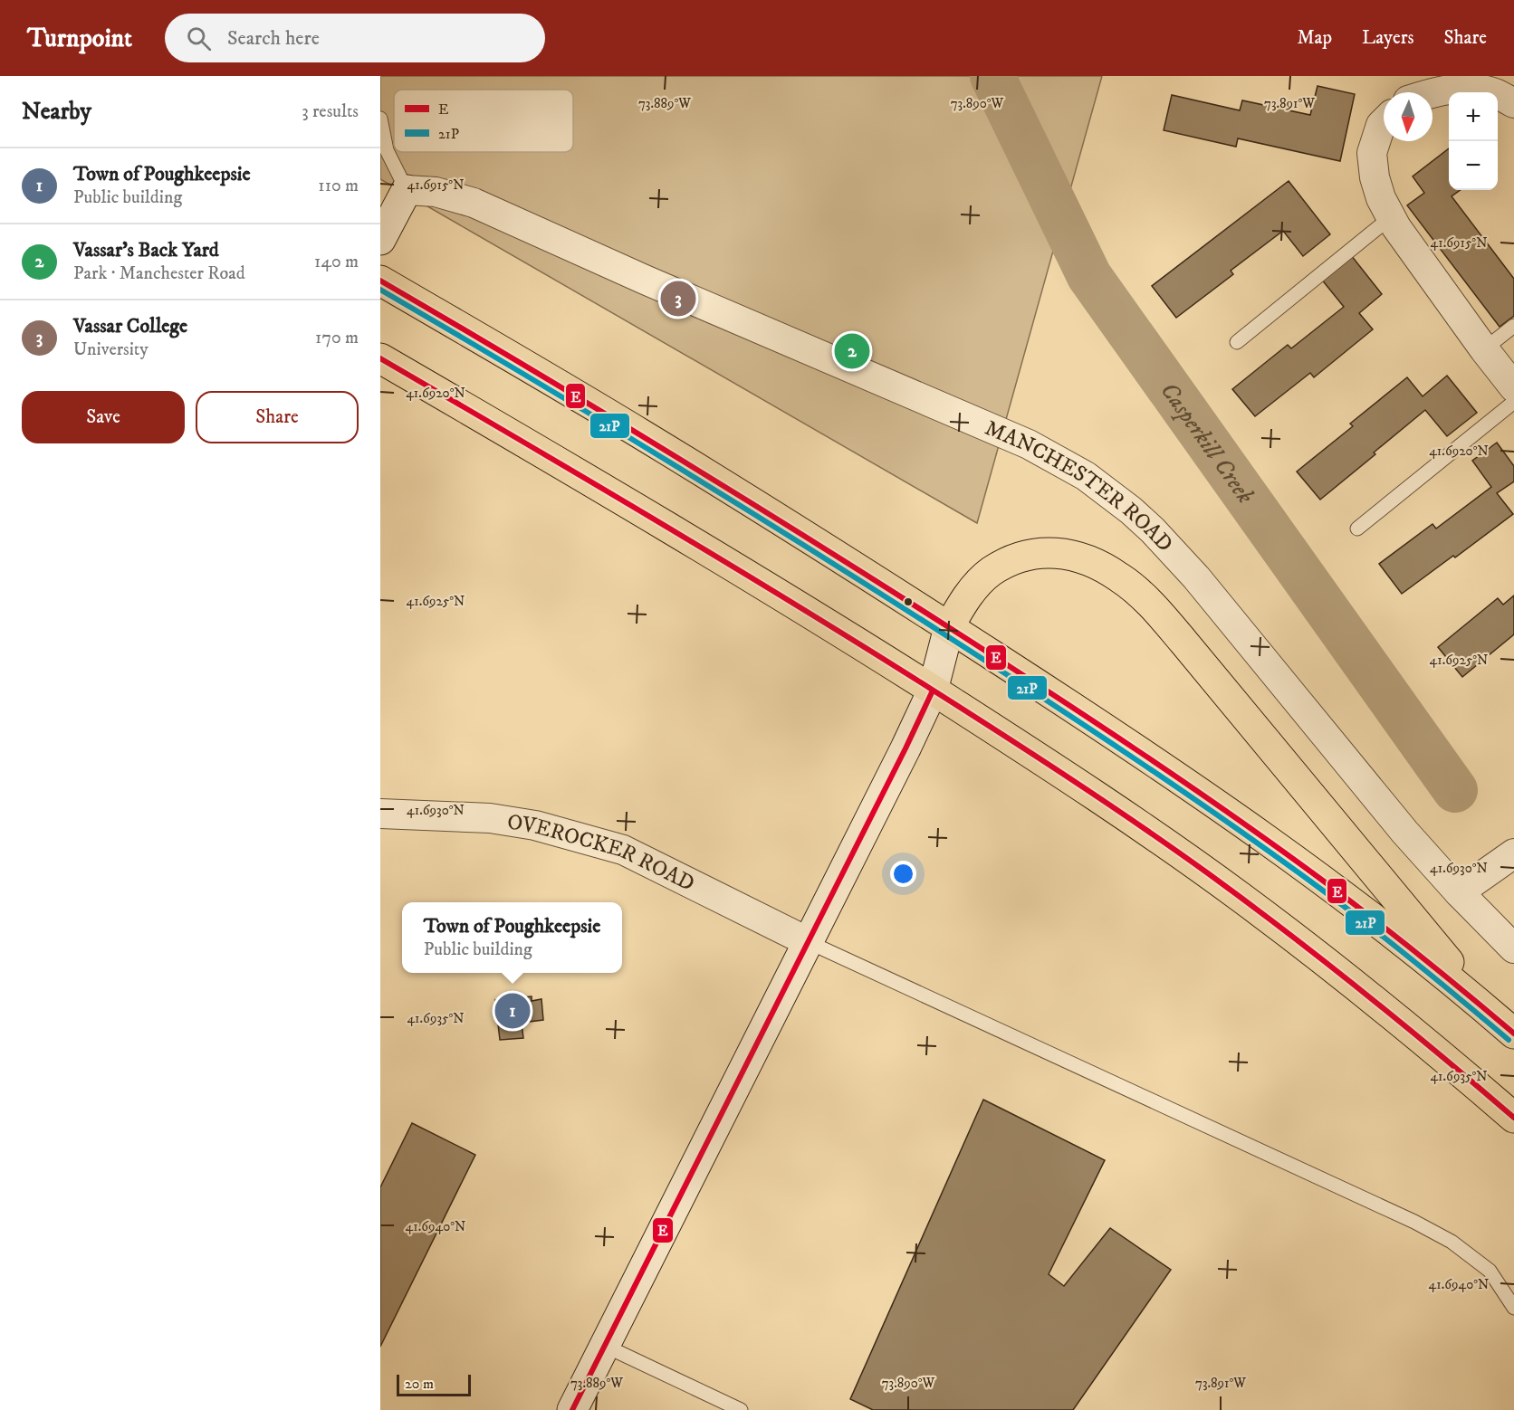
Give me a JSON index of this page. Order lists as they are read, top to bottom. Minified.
{"streets":{"street":["MANCHESTER ROAD","OVEROCKER ROAD"]},"water":["Casperkill Creek"],"lines":["transit line E","transit line 21P"],"legend":["E","21P"],"scale_bar":"20 m","north":"bottom","page":{"header":"Turnpoint","search":"Search here","nav":["Map","Layers","Share"],"heading":["Nearby","3 results"],"map_buttons":["+","−"],"list":[{"mark":"1","name":"Town of Poughkeepsie","note":"Public building","value":"110 m"},{"mark":"2","name":"Vassar's Back Yard","note":"Park · Manchester Road","value":"140 m"},{"mark":"3","name":"Vassar College","note":"University","value":"170 m"}],"pins":["3","2","1"],"buttons":["Save","Share"],"popup":["Town of Poughkeepsie","Public building"],"scale":"20 m"},"coordinates":["73.889°W","73.890°W","73.891°W","41.6915°N","41.6920°N","41.6925°N","41.6930°N","41.6935°N","41.6940°N"]}
